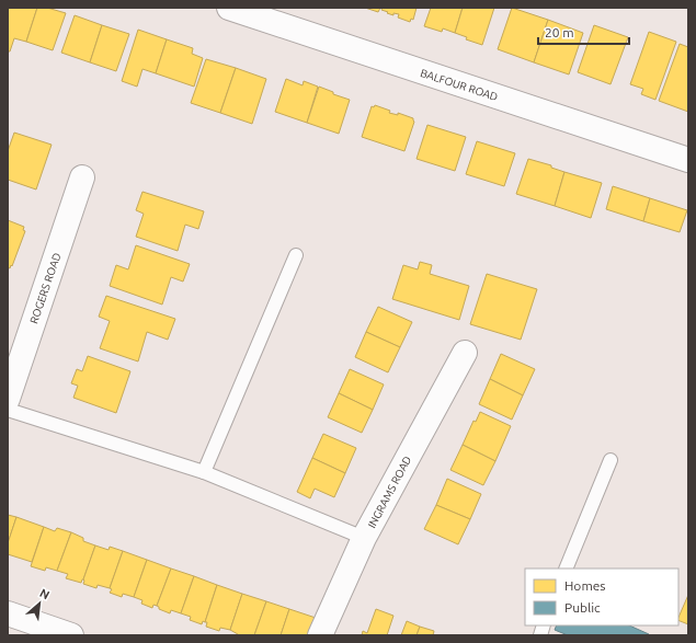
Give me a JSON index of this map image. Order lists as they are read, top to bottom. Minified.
{"streets":{"street":["BALFOUR ROAD","ROGERS ROAD","INGRAMS ROAD"]},"legend":["Homes","Public"],"scale_bar":"20 m","north":"top right"}
